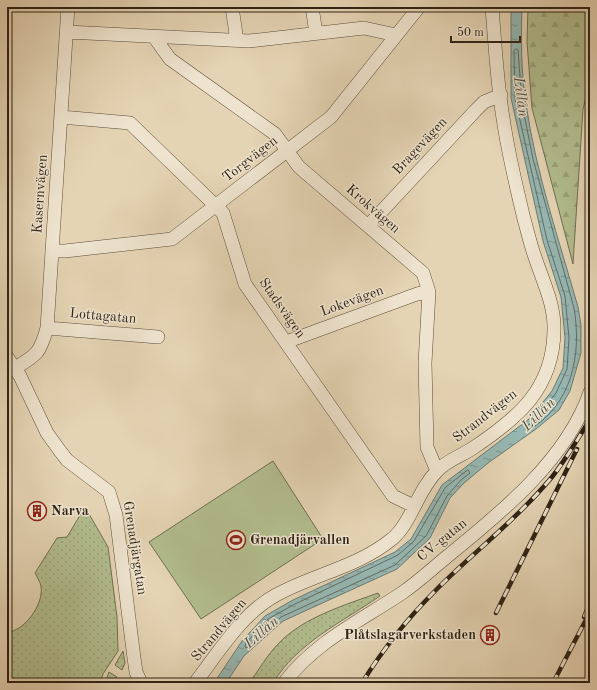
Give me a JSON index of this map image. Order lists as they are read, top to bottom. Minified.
{"streets":{"street":["Bragevägen","Torgvägen","Kasernvägen","Krokvägen","Lokevägen","Stadsvägen","Lottagatan","Strandvägen","CV-gatan","Grenadjärgatan"]},"crossings":[["Bragevägen","Krokvägen"],["Bragevägen","Strandvägen"],["Torgvägen","Kasernvägen"],["Torgvägen","Krokvägen"],["Torgvägen","Stadsvägen"],["Kasernvägen","Stadsvägen"],["Kasernvägen","Lottagatan"],["Kasernvägen","Grenadjärgatan"],["Krokvägen","Lokevägen"],["Krokvägen","Strandvägen"],["Lokevägen","Stadsvägen"],["Stadsvägen","Strandvägen"]],"water":["Lillån"],"places":{"building":["Narva","Plåtslagarverkstaden"],"sports":["Grenadjärvallen"]},"scale_bar":"50 m"}
